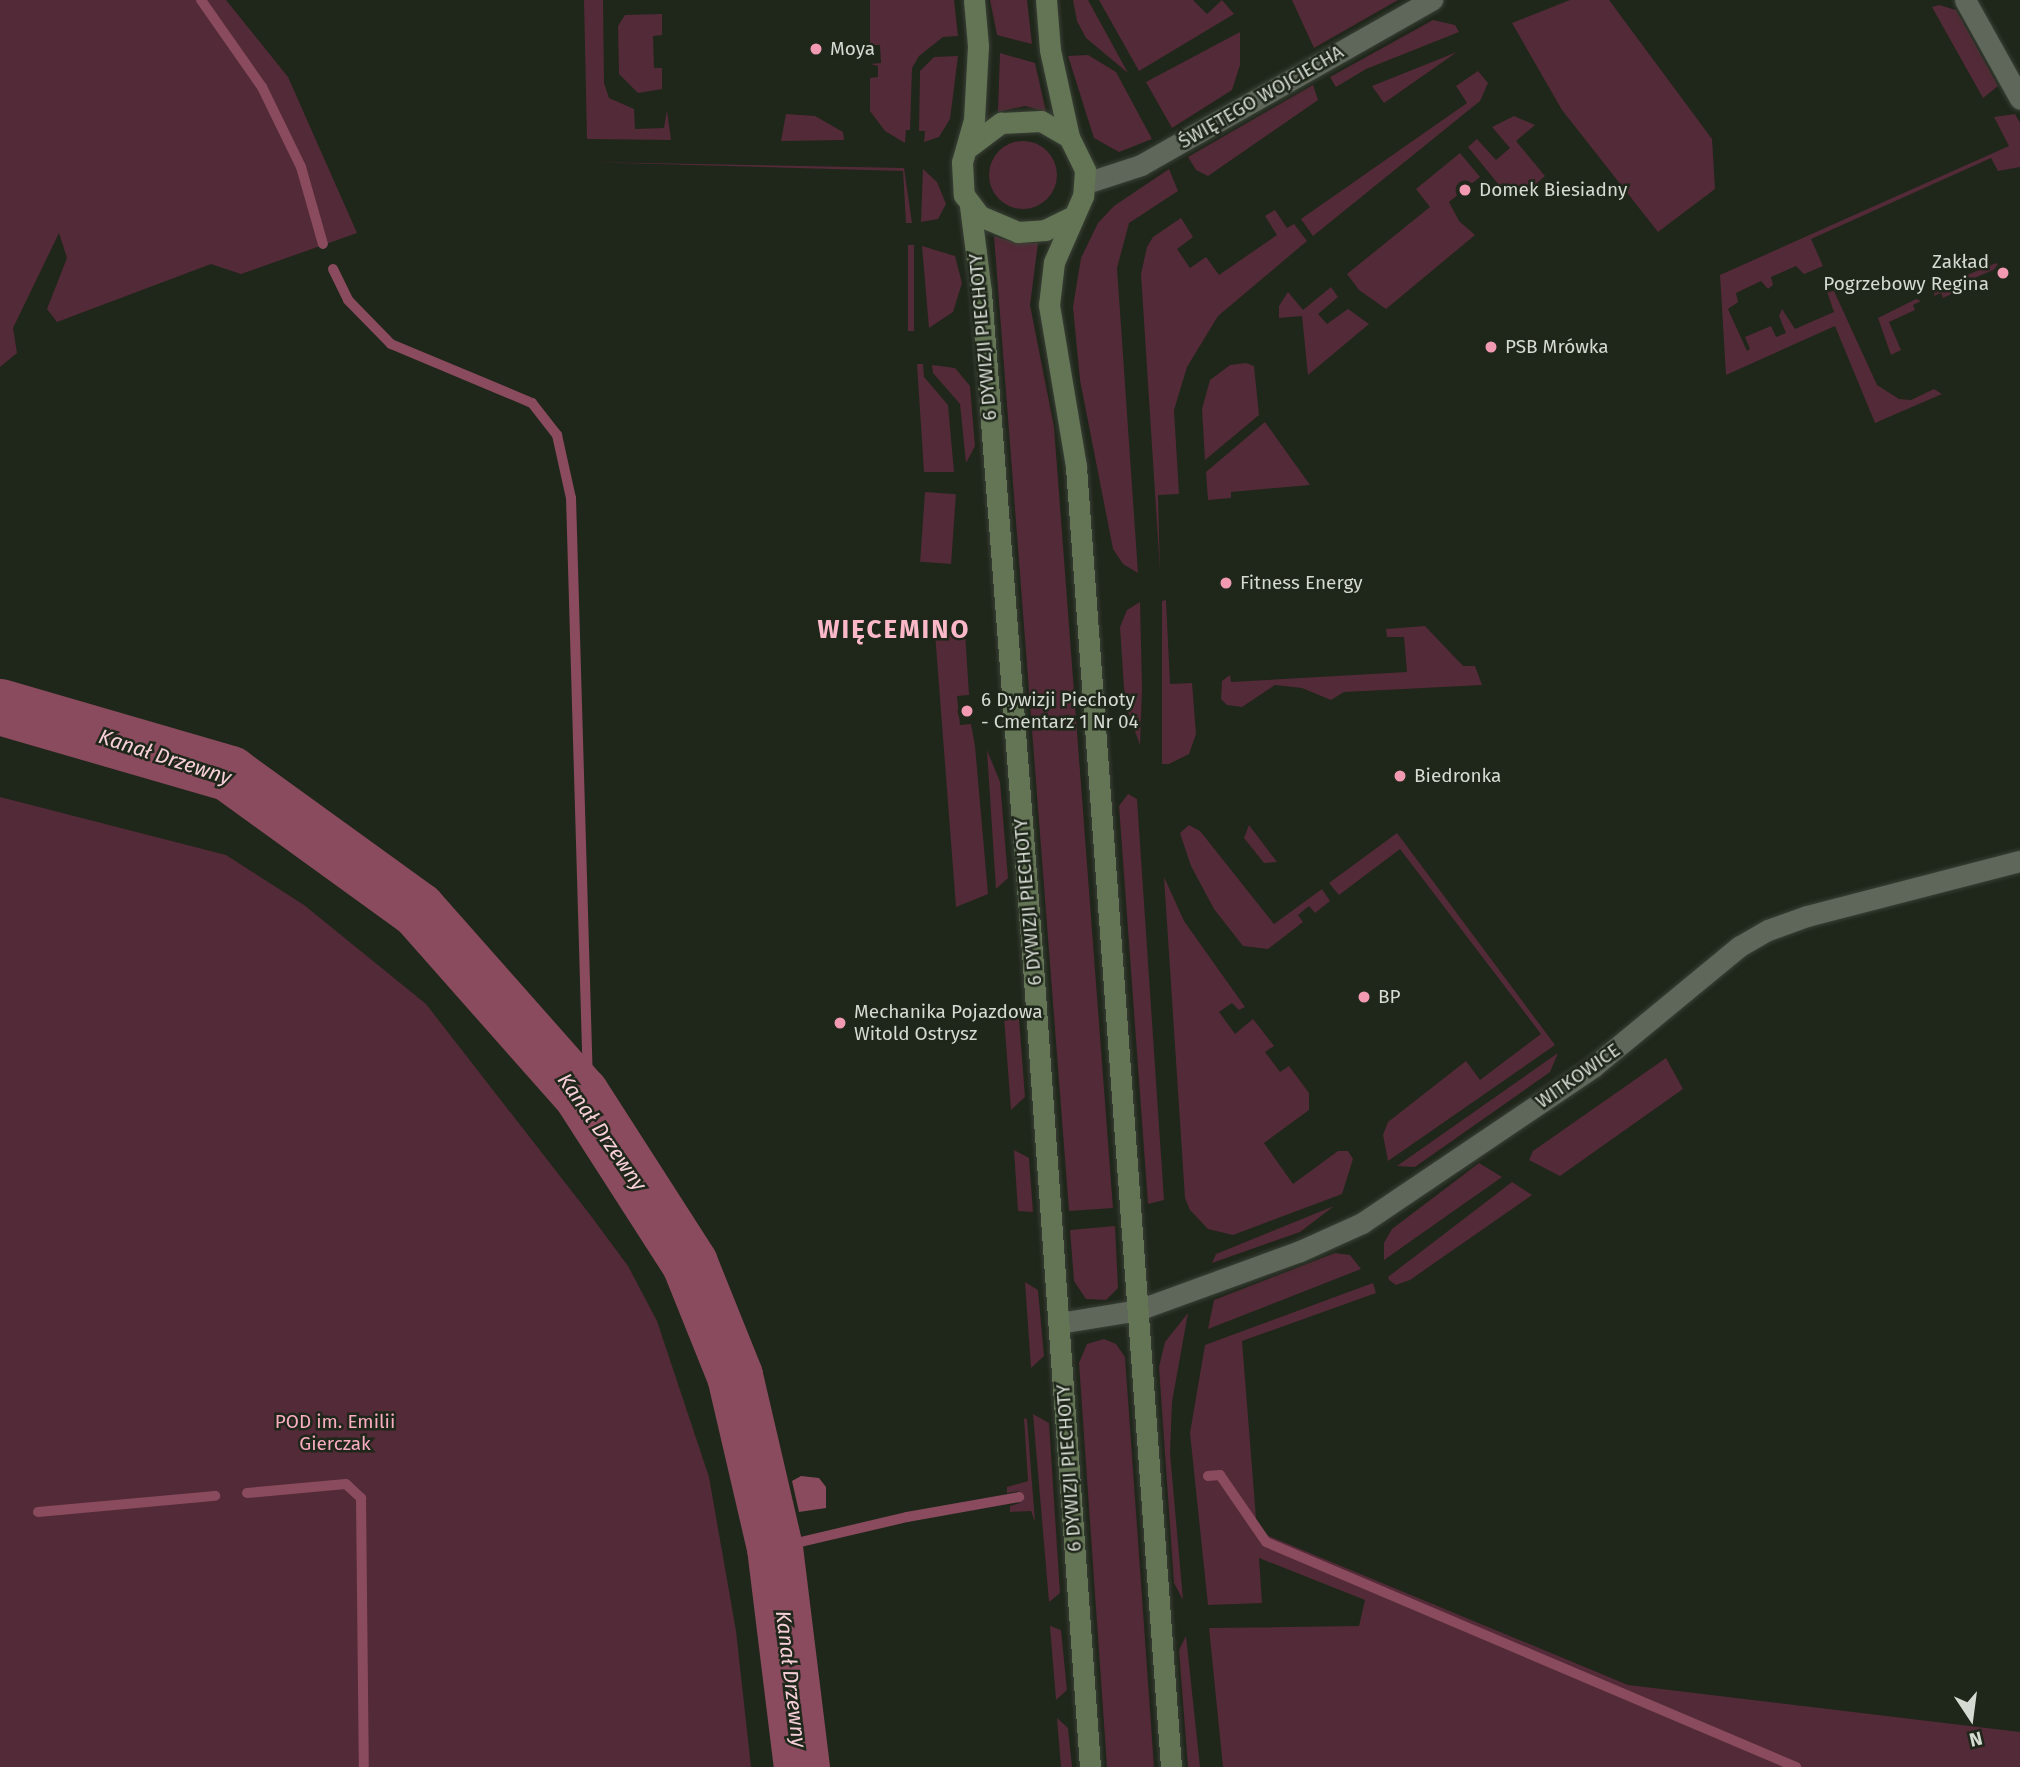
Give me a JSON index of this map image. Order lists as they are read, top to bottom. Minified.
{"streets":{"street":["ŚWIĘTEGO WOJCIECHA","6 DYWIZJI PIECHOTY","WITKOWICE"]},"crossings":[["ŚWIĘTEGO WOJCIECHA","6 DYWIZJI PIECHOTY"],["6 DYWIZJI PIECHOTY","WITKOWICE"]],"districts":["WIĘCEMINO"],"water":["Kanał Drzewny"],"parks":["POD im. Emilii Gierczak"],"places":["Moya","Domek Biesiadny","Zakład Pogrzebowy Regina","PSB Mrówka","Fitness Energy","6 Dywizji Piechoty - Cmentarz 1 Nr 04","Biedronka","BP","Mechanika Pojazdowa Witold Ostrysz"],"north":"bottom"}
